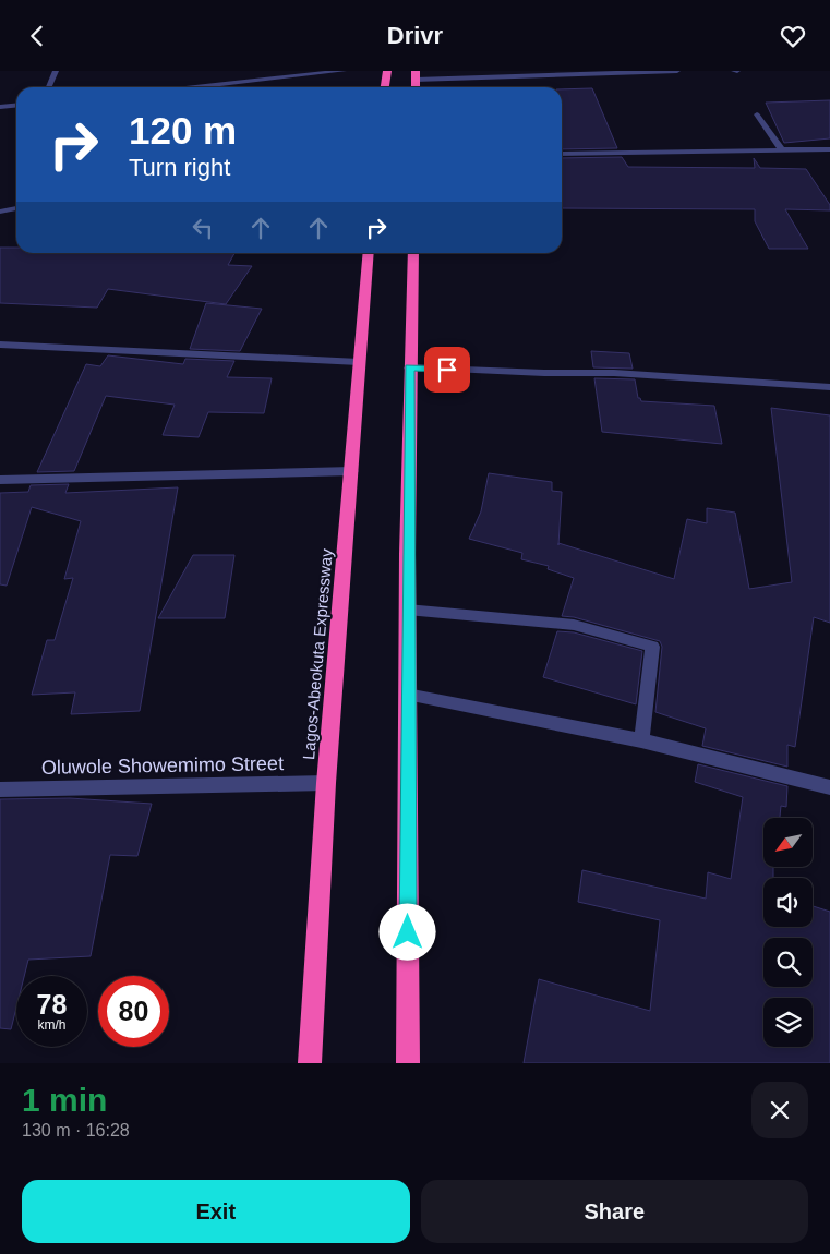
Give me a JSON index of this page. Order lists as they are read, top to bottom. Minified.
{"streets":{"highway":["Lagos-Abeokuta Expressway"],"street":["Oluwole Showemimo Street"]},"crossings":[["Lagos-Abeokuta Expressway","Oluwole Showemimo Street"]],"north":"bottom left","page":{"header":"Drivr","turn":["120 m","Turn right"],"speed":"78 km/h","limit":"80","heading":["1 min","130 m · 16:28"],"buttons":["Exit","Share"]}}
